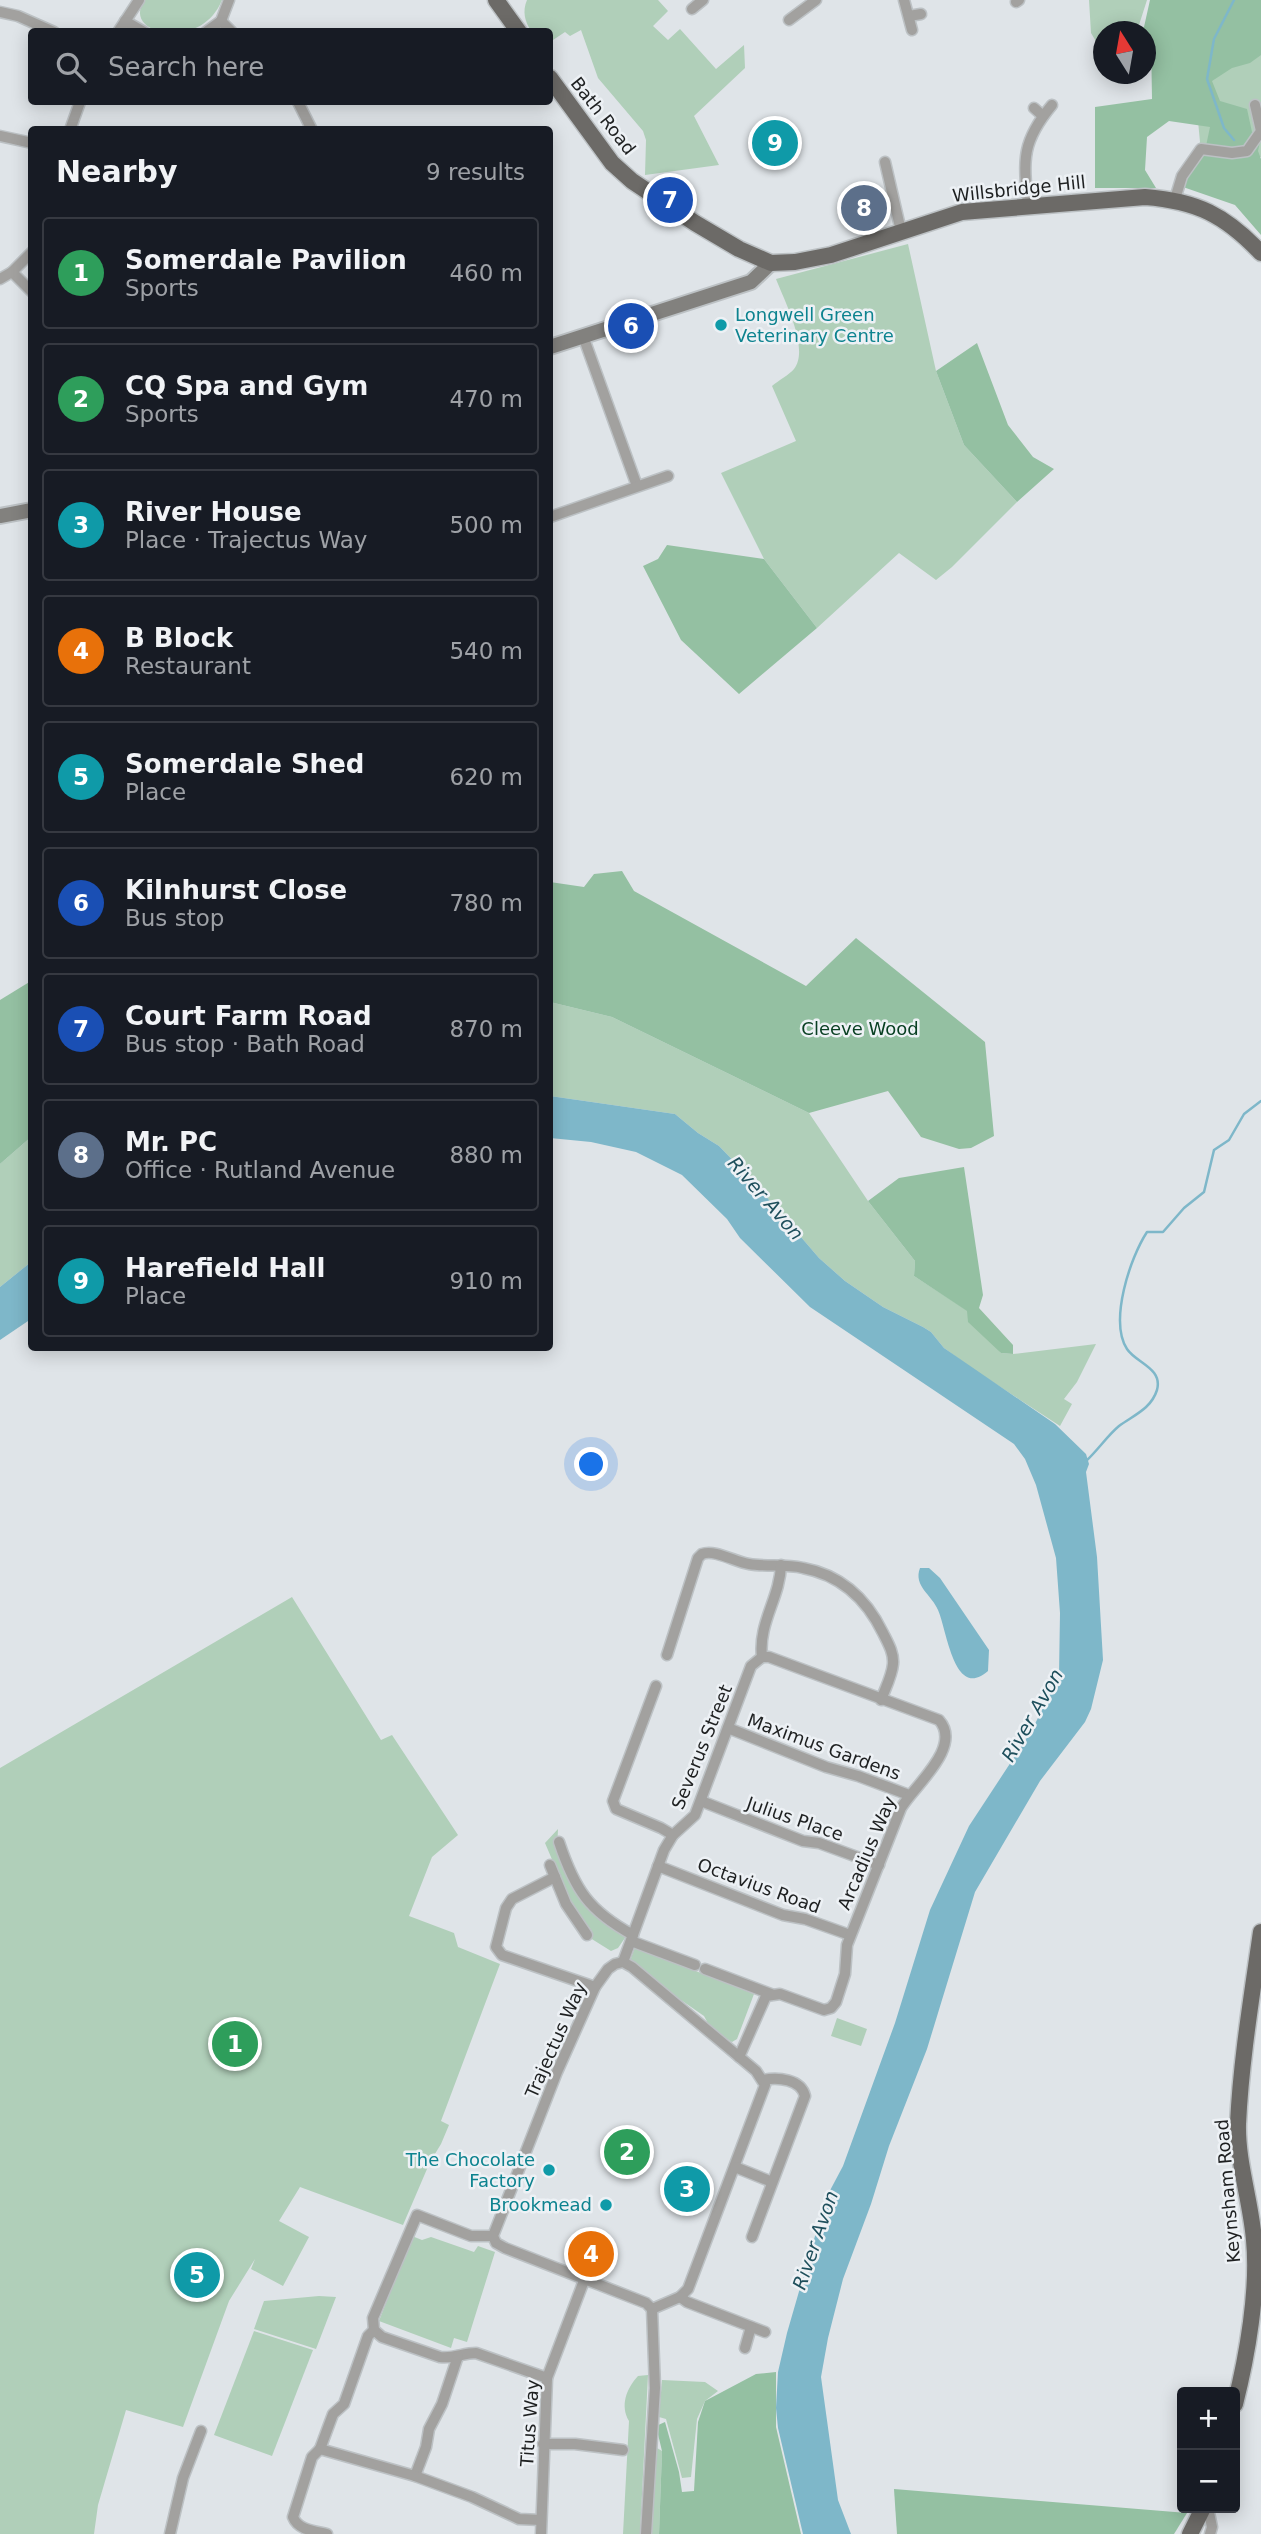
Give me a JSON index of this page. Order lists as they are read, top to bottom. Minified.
{"streets":{"main road":["Bath Road","Willsbridge Hill","Keynsham Road"],"street":["Severus Street","Maximus Gardens","Julius Place","Arcadius Way","Octavius Road","Trajectus Way","Titus Way"]},"crossings":[["Bath Road","Willsbridge Hill"],["Severus Street","Maximus Gardens"],["Severus Street","Julius Place"],["Severus Street","Arcadius Way"],["Severus Street","Octavius Road"],["Severus Street","Trajectus Way"],["Maximus Gardens","Arcadius Way"],["Julius Place","Arcadius Way"],["Arcadius Way","Octavius Road"]],"water":["River Avon"],"parks":["Cleeve Wood"],"places":["Longwell Green Veterinary Centre","The Chocolate Factory","Brookmead"],"north":"top","page":{"search":"Search here","pins":["9","7","8","6","1","2","3","4","5"],"heading":["Nearby","9 results"],"list":[{"mark":"1","name":"Somerdale Pavilion","note":"Sports","value":"460 m"},{"mark":"2","name":"CQ Spa and Gym","note":"Sports","value":"470 m"},{"mark":"3","name":"River House","note":"Place · Trajectus Way","value":"500 m"},{"mark":"4","name":"B Block","note":"Restaurant","value":"540 m"},{"mark":"5","name":"Somerdale Shed","note":"Place","value":"620 m"},{"mark":"6","name":"Kilnhurst Close","note":"Bus stop","value":"780 m"},{"mark":"7","name":"Court Farm Road","note":"Bus stop · Bath Road","value":"870 m"},{"mark":"8","name":"Mr. PC","note":"Office · Rutland Avenue","value":"880 m"},{"mark":"9","name":"Harefield Hall","note":"Place","value":"910 m"}],"map_buttons":["+","−"]}}
